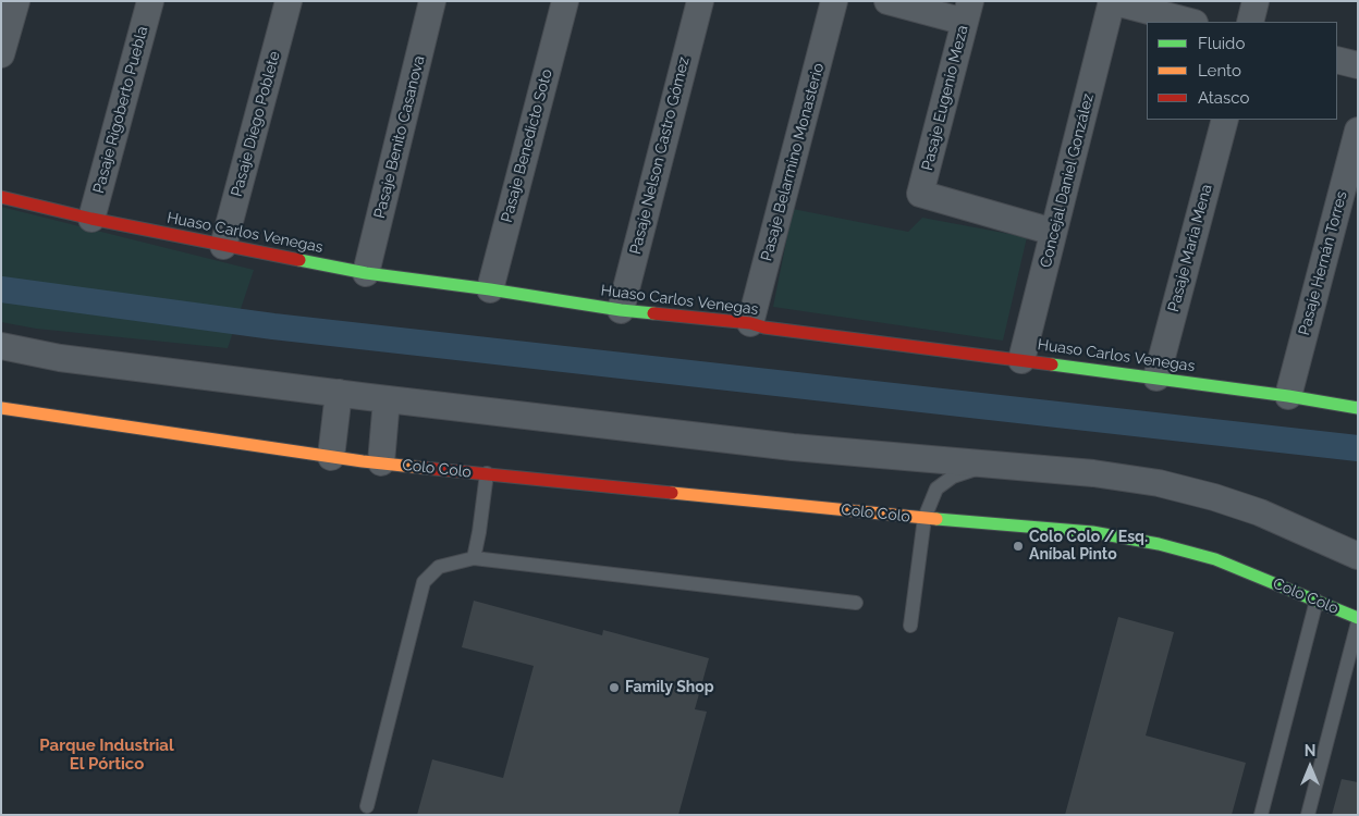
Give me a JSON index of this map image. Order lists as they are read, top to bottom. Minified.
{"streets":{"street":["Pasaje Eugenio Meza","Pasaje Rigoberto Puebla","Pasaje Diego Poblete","Pasaje Benito Casanova","Pasaje Benedicto Soto","Pasaje Nelson Castro Gómez","Pasaje Belarmino Monasterio","Concejal Daniel González","Huaso Carlos Venegas","Pasaje Maria Mena","Pasaje Hernán Torres","Colo Colo"]},"crossings":[["Pasaje Eugenio Meza","Concejal Daniel González"],["Pasaje Rigoberto Puebla","Huaso Carlos Venegas"],["Pasaje Diego Poblete","Huaso Carlos Venegas"],["Pasaje Benito Casanova","Huaso Carlos Venegas"],["Pasaje Benedicto Soto","Huaso Carlos Venegas"],["Pasaje Nelson Castro Gómez","Huaso Carlos Venegas"],["Pasaje Belarmino Monasterio","Huaso Carlos Venegas"],["Concejal Daniel González","Huaso Carlos Venegas"],["Huaso Carlos Venegas","Pasaje Maria Mena"],["Huaso Carlos Venegas","Pasaje Hernán Torres"]],"districts":["Parque Industrial El Pórtico"],"places":["Colo Colo / Esq. Aníbal Pinto","Family Shop"],"legend":["Fluido","Lento","Atasco"],"north":"top"}
